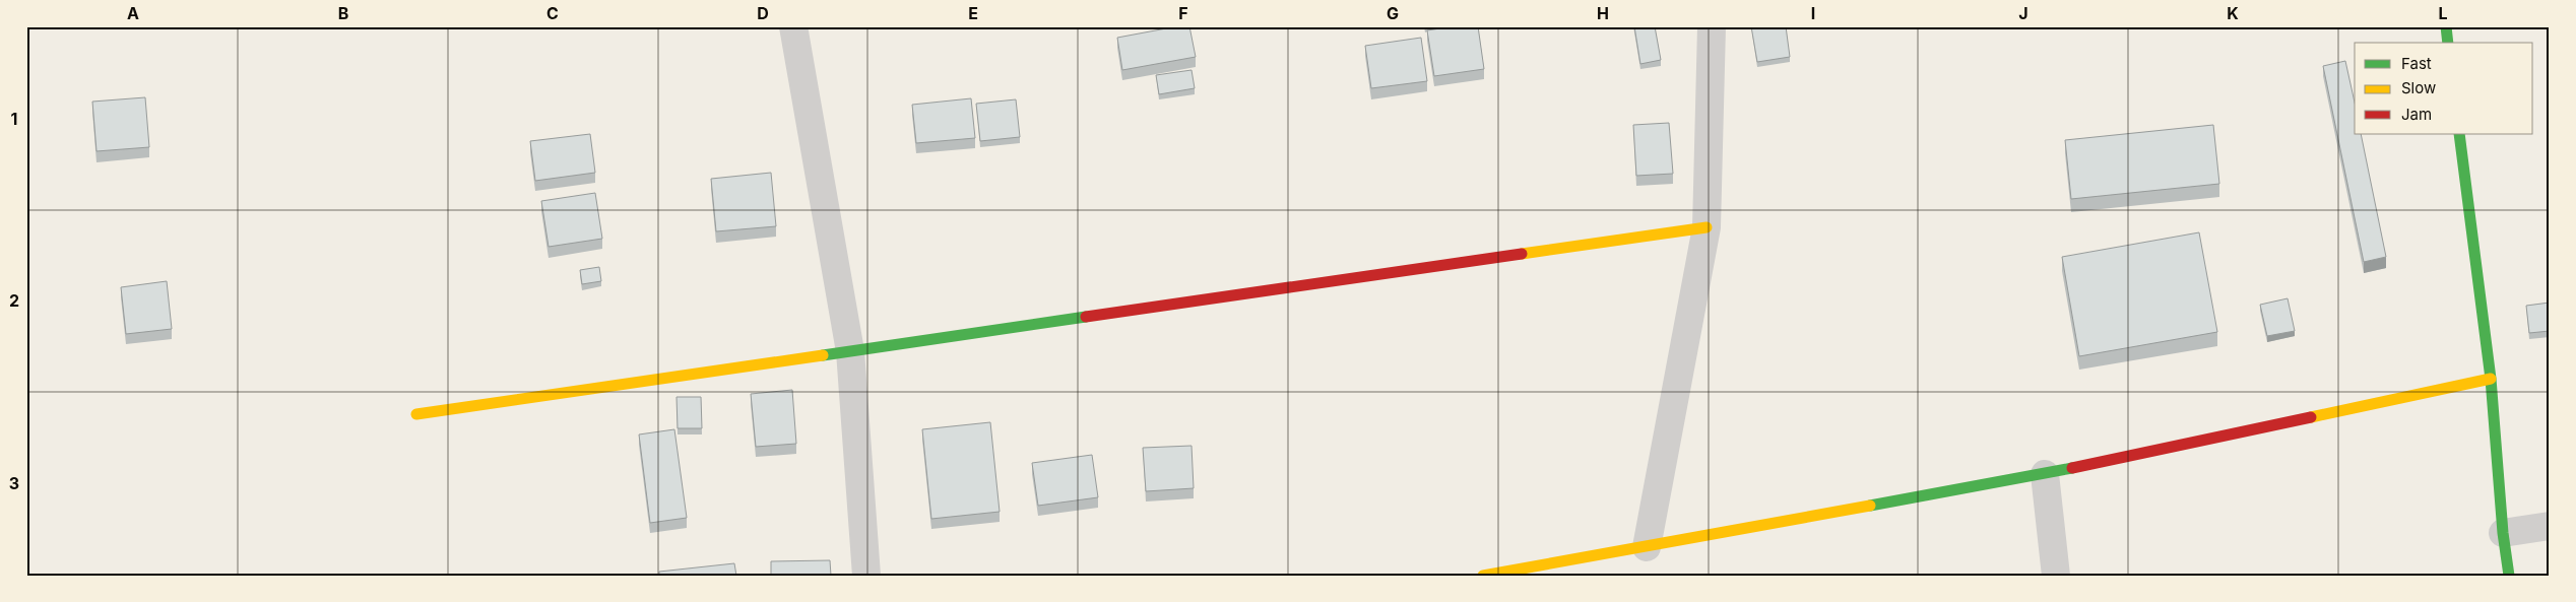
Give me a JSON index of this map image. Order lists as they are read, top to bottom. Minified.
{"legend":["Fast","Slow","Jam"],"grid":{"columns":["A","B","C","D","E","F","G","H","I","J","K","L"],"rows":["1","2","3"]}}
